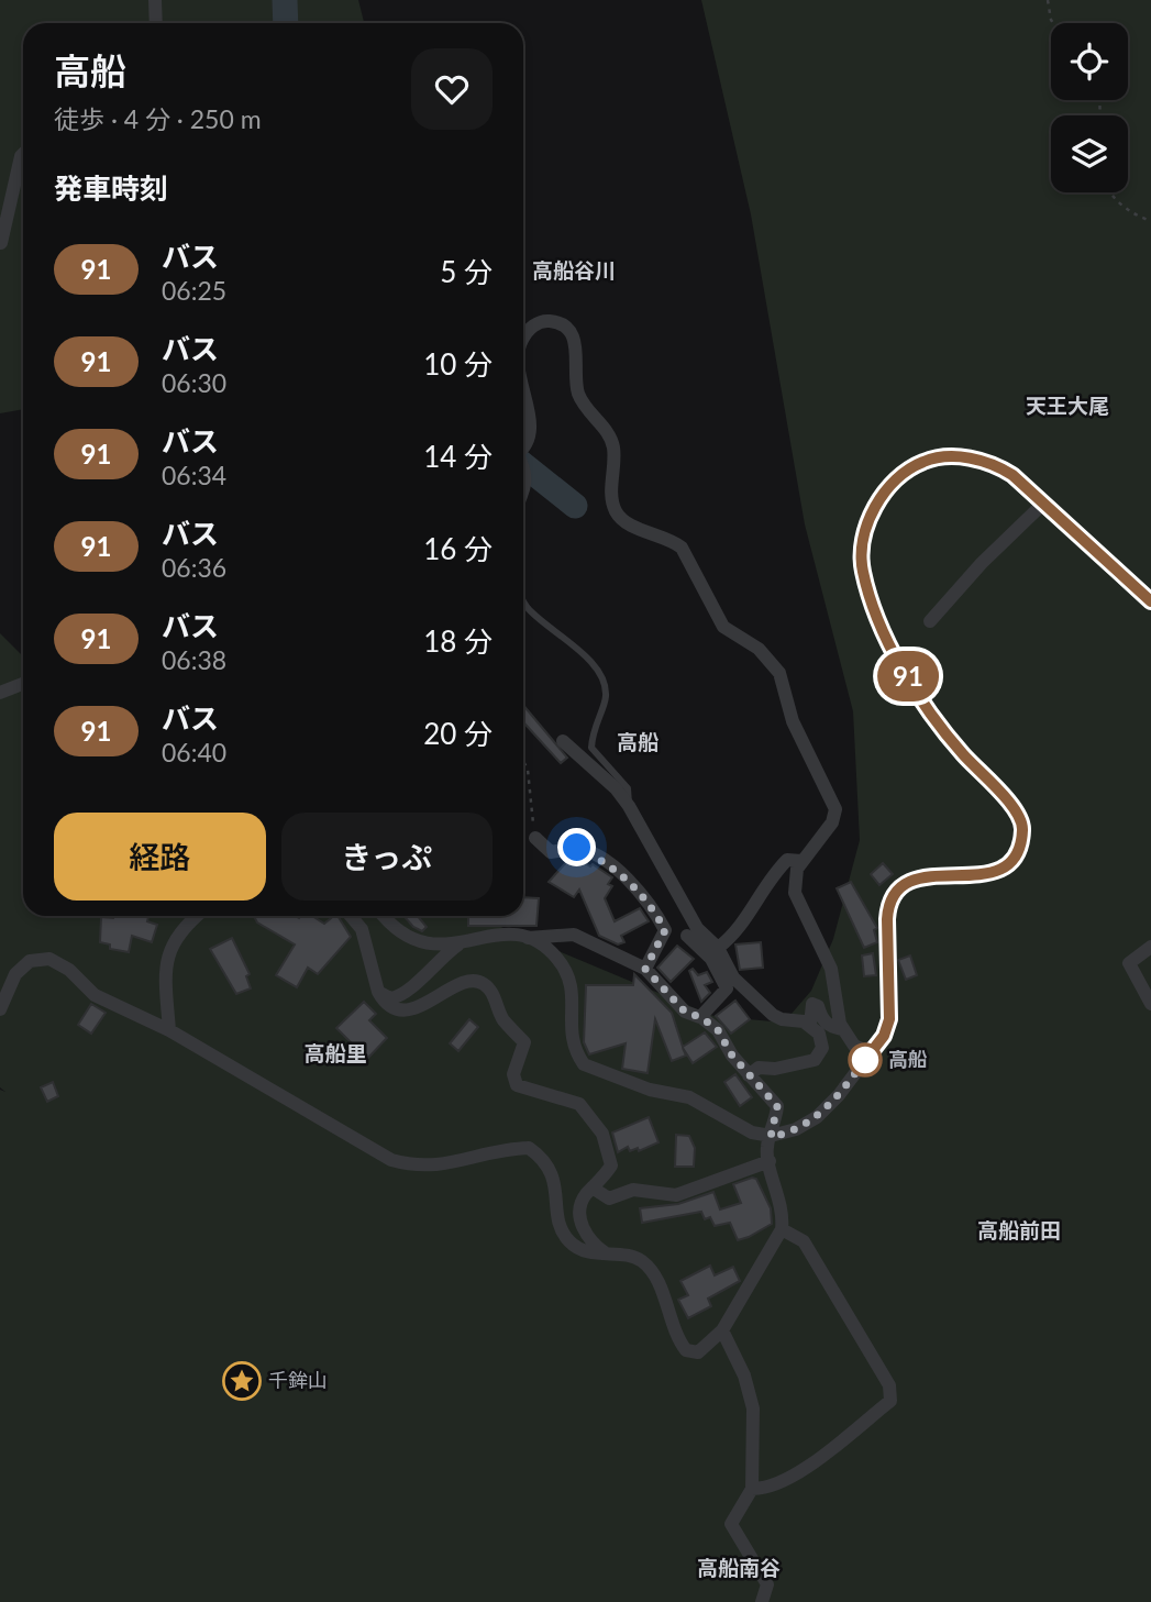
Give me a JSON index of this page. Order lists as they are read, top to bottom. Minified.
{"districts":["高船谷川","天王大尾","高船","高船里","高船前田","高船南谷"],"places":{"other":["高船"],"place":["千鉾山"]},"lines":["bus line 91"],"page":{"on_map":"91","heading":[["高船","徒歩 · 4 分 · 250 m"],"発車時刻"],"list":[{"mark":"91","name":"バス","note":"06:25","value":"5 分"},{"mark":"91","name":"バス","note":"06:30","value":"10 分"},{"mark":"91","name":"バス","note":"06:34","value":"14 分"},{"mark":"91","name":"バス","note":"06:36","value":"16 分"},{"mark":"91","name":"バス","note":"06:38","value":"18 分"},{"mark":"91","name":"バス","note":"06:40","value":"20 分"}],"buttons":["経路","きっぷ"]}}
